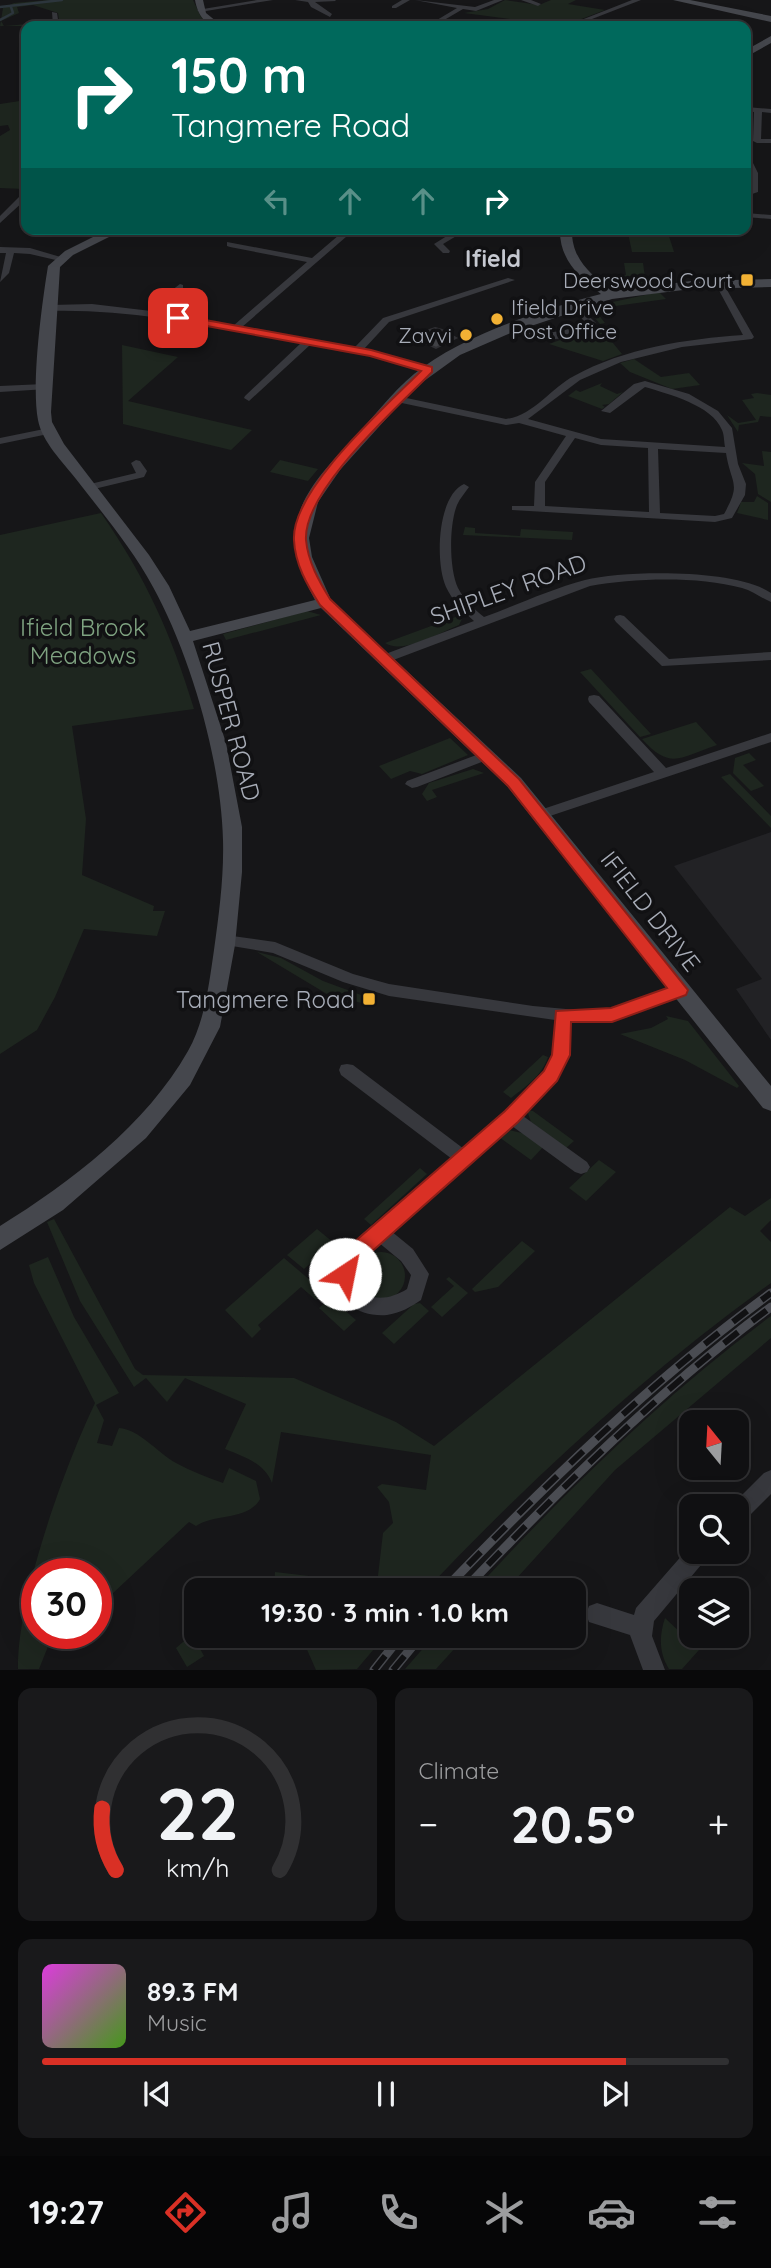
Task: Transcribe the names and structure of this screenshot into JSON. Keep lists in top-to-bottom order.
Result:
{
  "streets": {
    "street": ["SHIPLEY ROAD", "RUSPER ROAD", "IFIELD DRIVE"]
  },
  "crossings": [
    ["SHIPLEY ROAD", "IFIELD DRIVE"]
  ],
  "districts": ["Ifield"],
  "parks": ["Ifield Brook Meadows"],
  "places": {
    "transit": ["Deerswood Court", "Tangmere Road"],
    "other": ["Ifield Drive Post Office", "Zavvi"]
  },
  "north": "top",
  "page": {
    "turn": ["150 m", "Tangmere Road"],
    "limit": "30",
    "trip": "19:30 · 3 min · 1.0 km",
    "tile": "Climate",
    "heat": ["−", "20.5°", "+"],
    "song": ["89.3 FM", "Music"],
    "tabs": "19:27",
    "gauge": ["22", "km/h"]
  }
}
